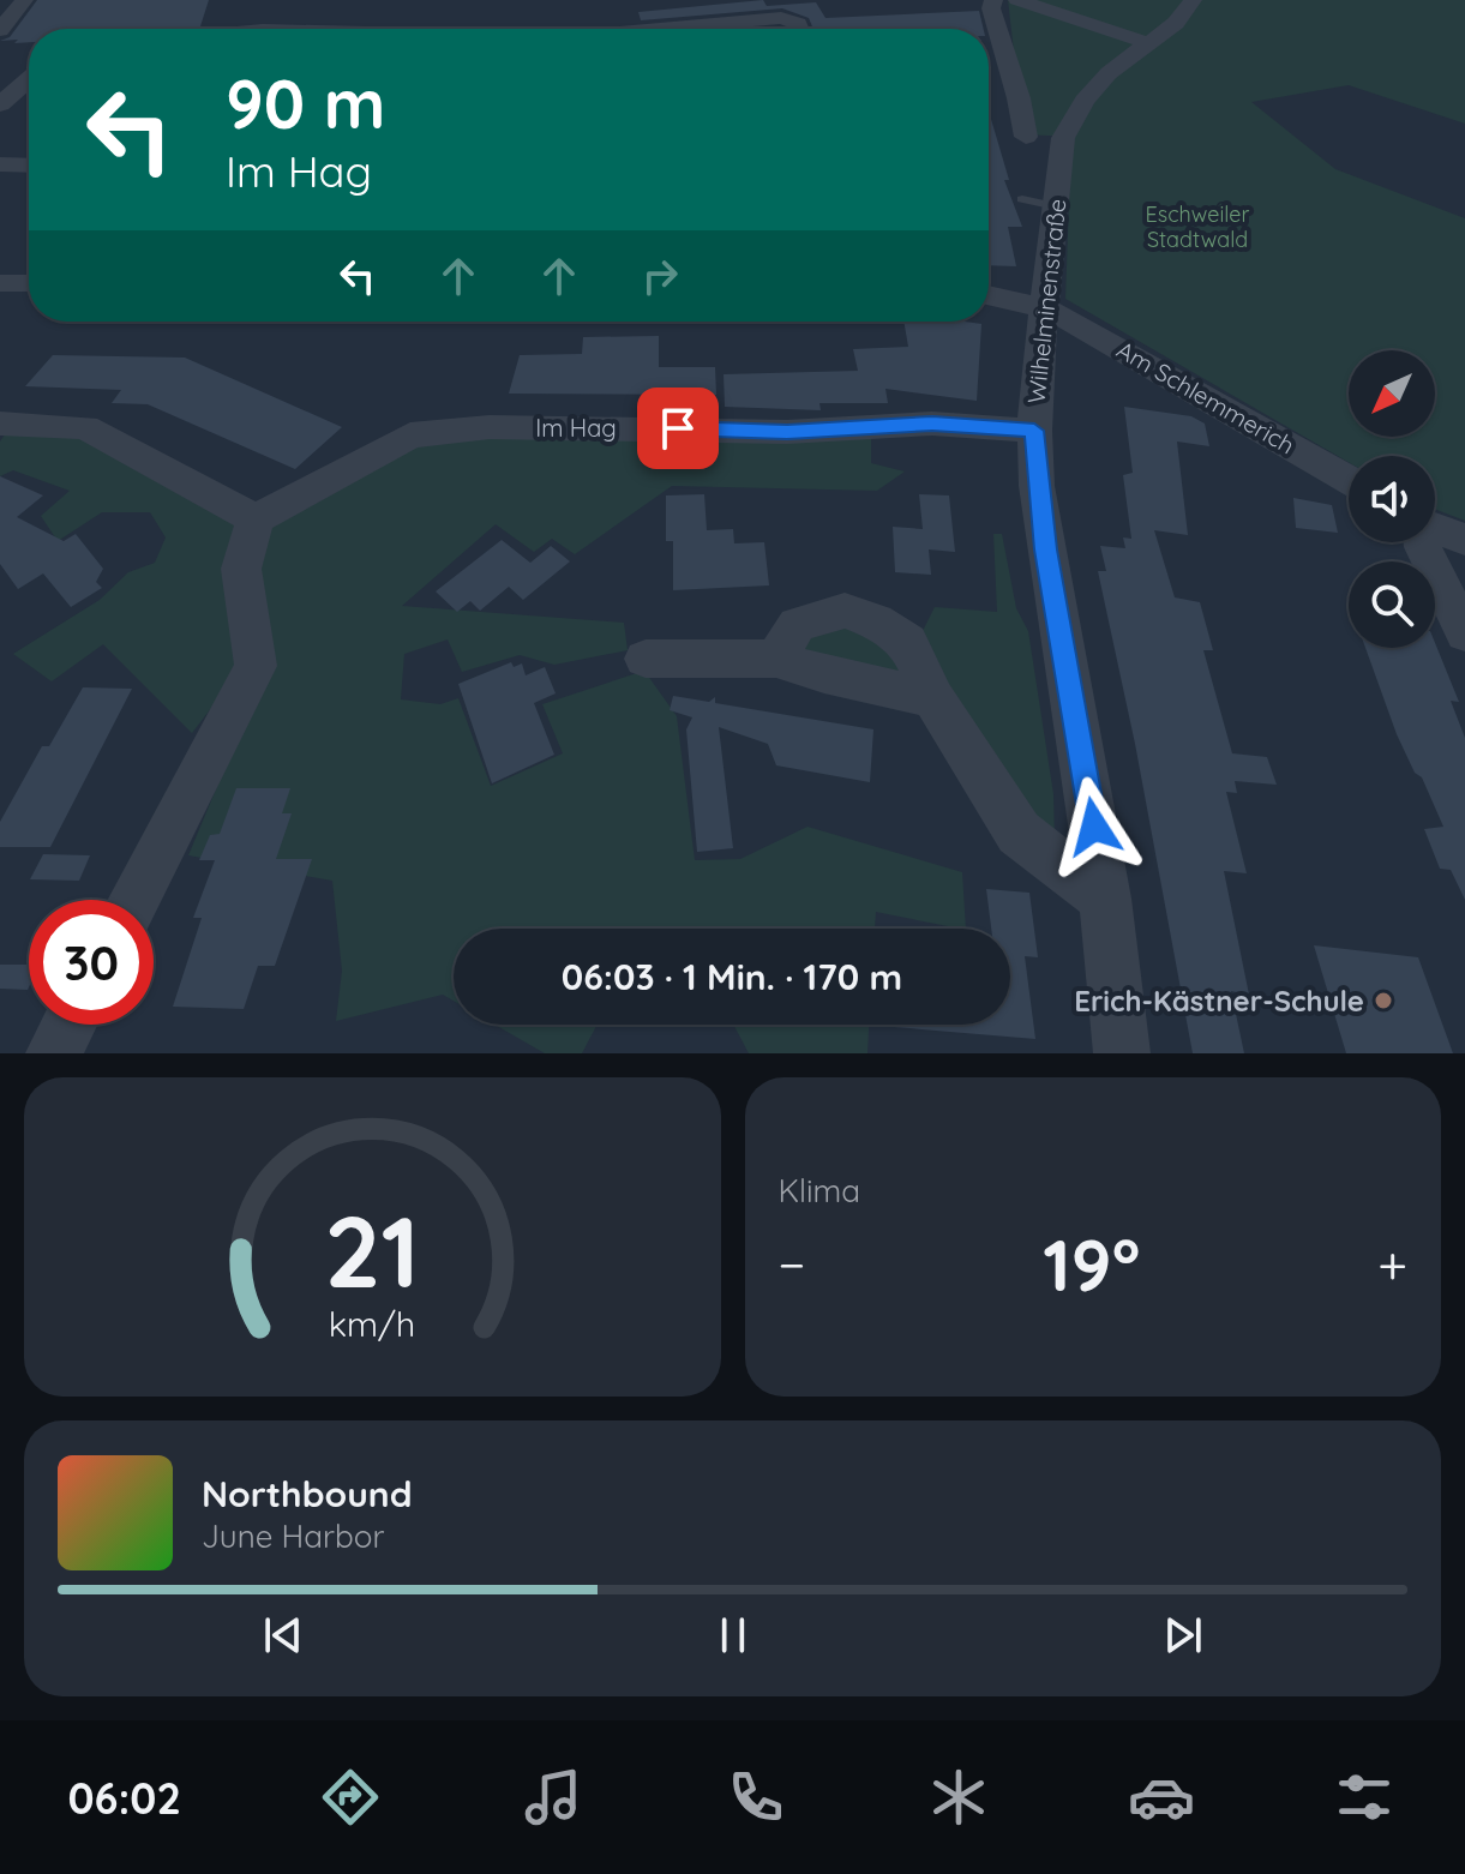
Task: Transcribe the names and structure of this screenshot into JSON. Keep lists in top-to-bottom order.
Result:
{
  "streets": {
    "street": ["Wilhelminenstraße", "Am Schlemmerich", "Im Hag"]
  },
  "crossings": [
    ["Wilhelminenstraße", "Am Schlemmerich"],
    ["Wilhelminenstraße", "Im Hag"]
  ],
  "parks": ["Eschweiler Stadtwald"],
  "places": ["Erich-Kästner-Schule"],
  "north": "bottom left",
  "page": {
    "turn": ["90 m", "Im Hag"],
    "limit": "30",
    "trip": "06:03 · 1 Min. · 170 m",
    "tile": "Klima",
    "heat": ["−", "19°", "+"],
    "song": ["Northbound", "June Harbor"],
    "tabs": "06:02",
    "gauge": ["21", "km/h"]
  }
}
